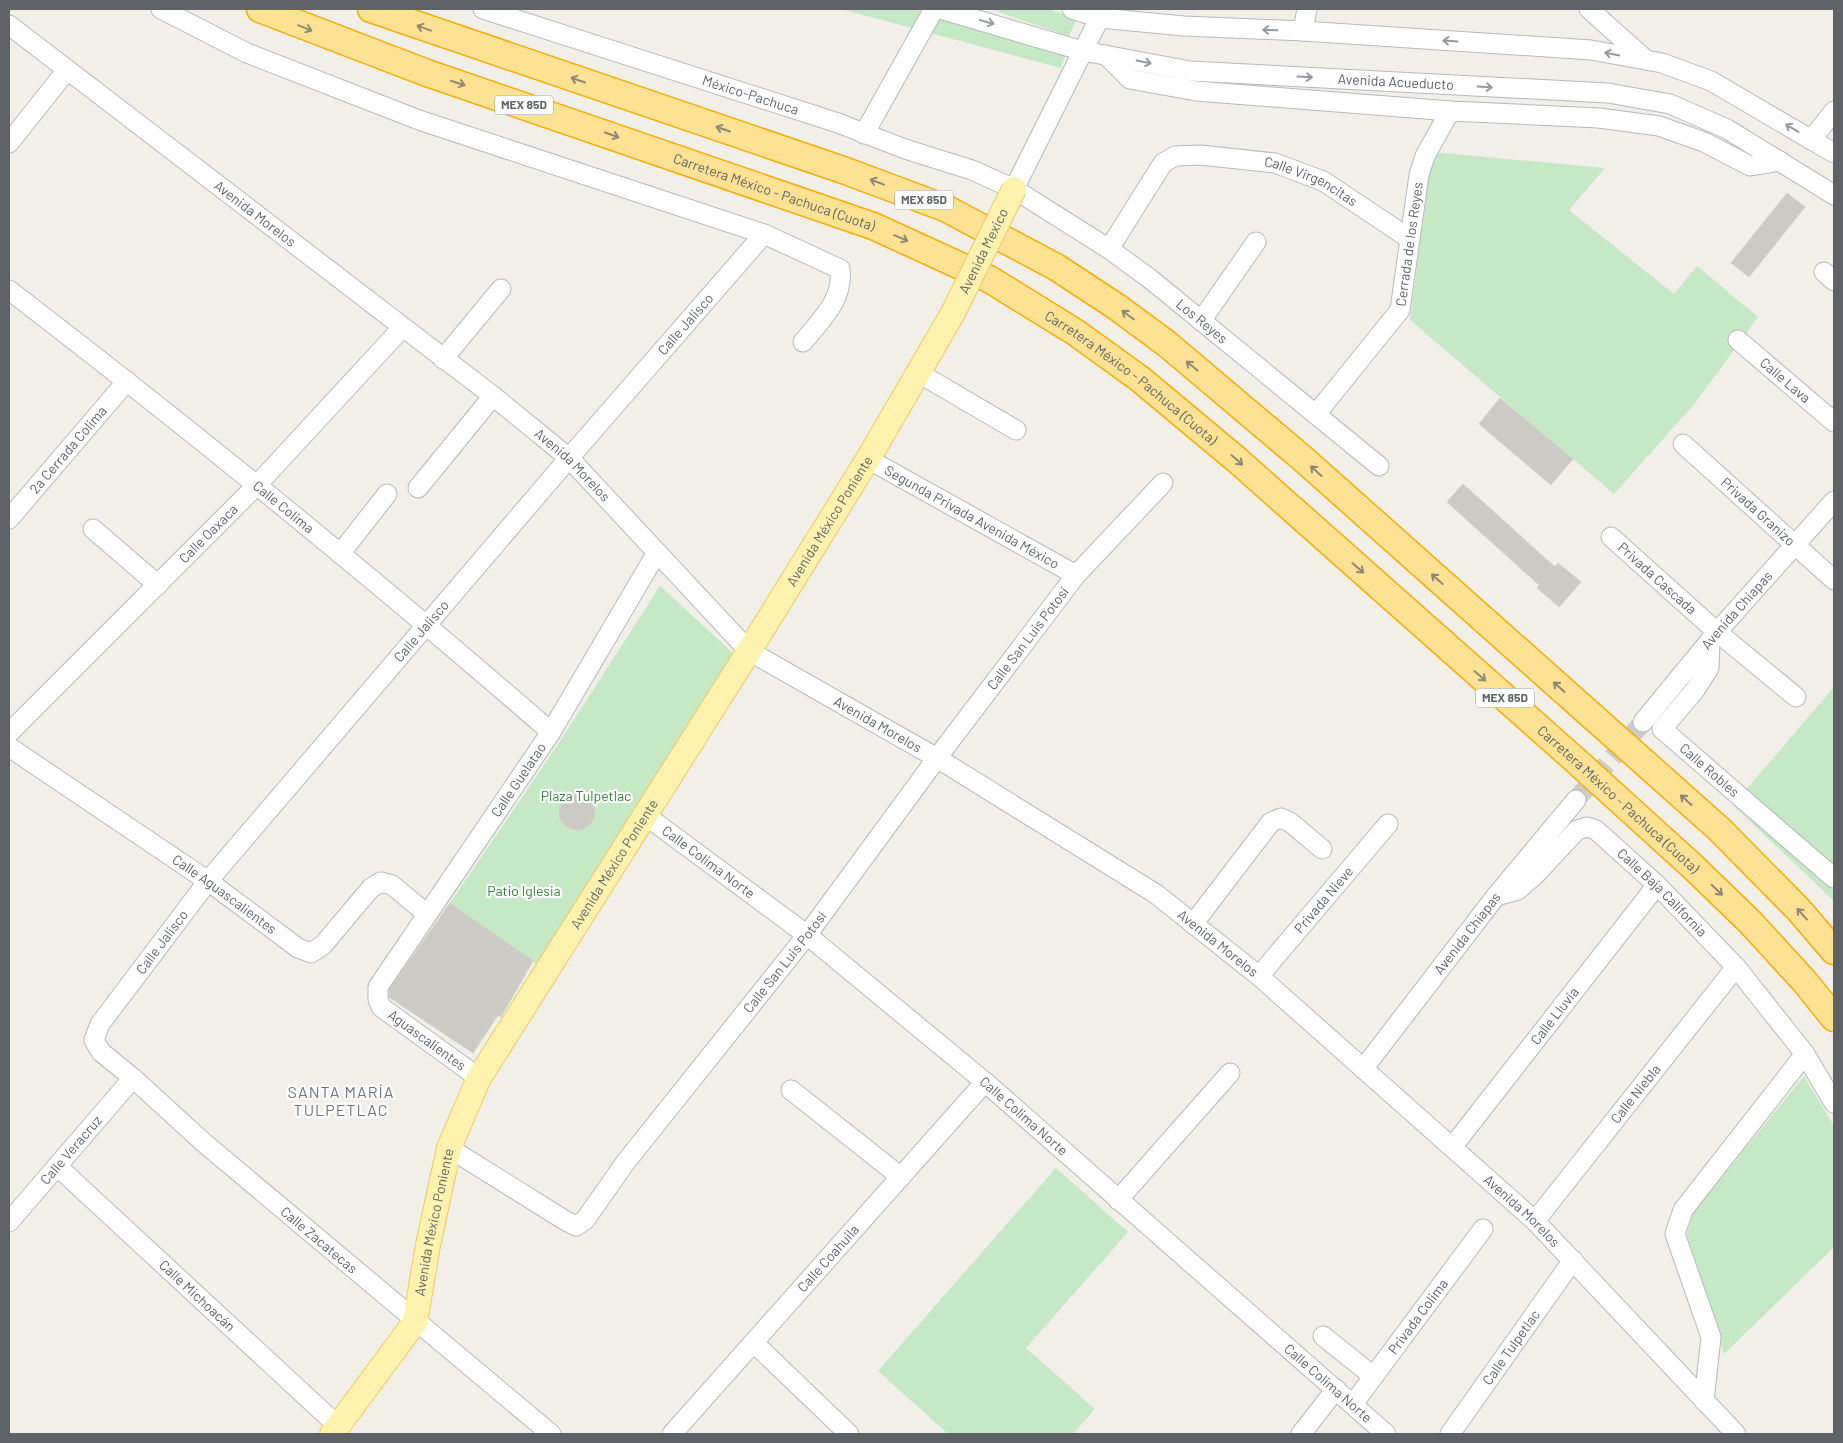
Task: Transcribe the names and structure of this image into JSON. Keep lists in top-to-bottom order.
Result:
{
  "streets": {
    "highway": ["MEX 85D", "Carretera México - Pachuca (Cuota)"],
    "main road": ["Avenida Mexico", "Avenida México Poniente"],
    "street": [
      "Avenida Acueducto",
      "México-Pachuca",
      "Calle Virgencitas",
      "Avenida Morelos",
      "Cerrada de los Reyes",
      "Los Reyes",
      "Calle Jalisco",
      "Calle Lava",
      "2a Cerrada Colima",
      "Calle Colima",
      "Privada Granizo",
      "Segunda Privada Avenida México",
      "Calle Oaxaca",
      "Privada Cascada",
      "Avenida Chiapas",
      "Calle San Luis Potosí",
      "Calle Robles",
      "Calle Guelatao",
      "Calle Colima Norte",
      "Calle Baja California",
      "Calle Aguascalientes",
      "Privada Nieve",
      "Calle Lluvia",
      "Aguascalientes",
      "Calle Niebla",
      "Calle Veracruz",
      "Calle Zacatecas",
      "Calle Coahuila",
      "Calle Michoacán",
      "Privada Colima",
      "Calle Tulpetlac"
    ]
  },
  "crossings": [
    ["México-Pachuca", "Avenida Mexico"],
    ["México-Pachuca", "Los Reyes"],
    ["Calle Virgencitas", "Cerrada de los Reyes"],
    ["Calle Virgencitas", "Los Reyes"],
    ["Avenida Morelos", "Calle Jalisco"],
    ["Avenida Morelos", "Avenida México Poniente"],
    ["Avenida Morelos", "Calle Oaxaca"],
    ["Avenida Morelos", "Avenida Chiapas"],
    ["Avenida Morelos", "Calle San Luis Potosí"],
    ["Avenida Morelos", "Calle Guelatao"],
    ["Avenida Morelos", "Privada Nieve"],
    ["Avenida Morelos", "Calle Lluvia"],
    ["Avenida Morelos", "Calle Niebla"],
    ["Avenida Morelos", "Calle Tulpetlac"],
    ["Cerrada de los Reyes", "Los Reyes"],
    ["Avenida Mexico", "Los Reyes"],
    ["Avenida Mexico", "Avenida México Poniente"],
    ["Calle Jalisco", "Calle Colima"],
    ["Calle Jalisco", "Calle Aguascalientes"],
    ["Calle Jalisco", "Calle Zacatecas"],
    ["2a Cerrada Colima", "Calle Colima"],
    ["Calle Colima", "Calle Oaxaca"],
    ["Calle Colima", "Calle Guelatao"],
    ["Privada Granizo", "Avenida Chiapas"],
    ["Segunda Privada Avenida México", "Avenida México Poniente"],
    ["Segunda Privada Avenida México", "Calle San Luis Potosí"],
    ["Avenida México Poniente", "Calle San Luis Potosí"],
    ["Avenida México Poniente", "Calle Colima Norte"],
    ["Avenida México Poniente", "Aguascalientes"],
    ["Avenida México Poniente", "Calle Zacatecas"],
    ["Avenida México Poniente", "Calle Michoacán"],
    ["Privada Cascada", "Avenida Chiapas"],
    ["Privada Cascada", "Calle Robles"],
    ["Avenida Chiapas", "Calle Robles"],
    ["Avenida Chiapas", "Calle Baja California"],
    ["Calle San Luis Potosí", "Calle Colima Norte"],
    ["Calle Guelatao", "Calle Aguascalientes"],
    ["Calle Guelatao", "Aguascalientes"],
    ["Calle Colima Norte", "Calle Coahuila"],
    ["Calle Colima Norte", "Privada Colima"],
    ["Calle Baja California", "Calle Lluvia"],
    ["Calle Baja California", "Calle Niebla"],
    ["Calle Veracruz", "Calle Zacatecas"],
    ["Calle Veracruz", "Calle Michoacán"]
  ],
  "districts": ["SANTA MARÍA TULPETLAC"],
  "parks": ["Plaza Tulpetlac", "Patio Iglesia"]
}
